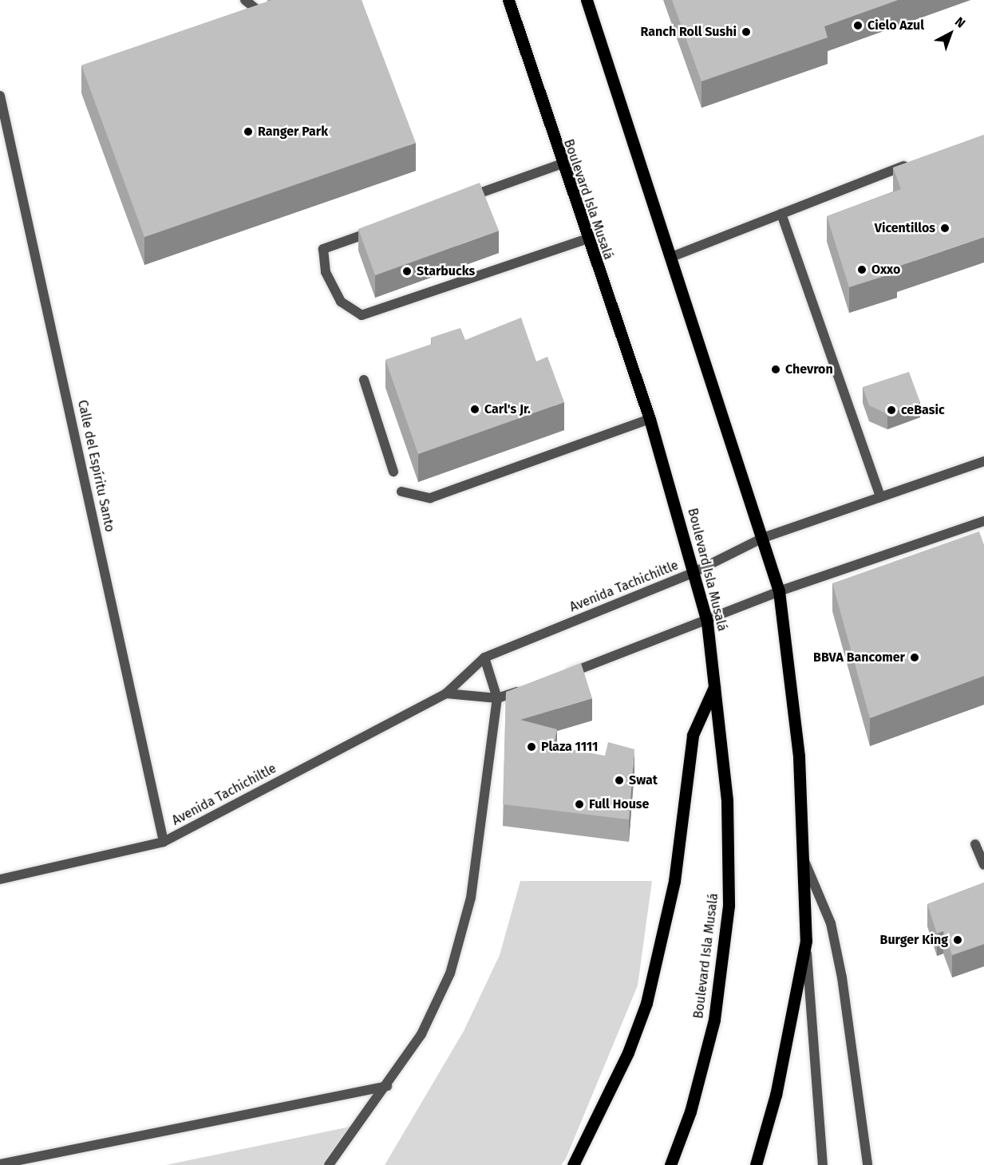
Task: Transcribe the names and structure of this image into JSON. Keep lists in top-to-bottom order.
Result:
{
  "streets": {
    "main road": ["Boulevard Isla Musalá"],
    "street": ["Calle del Espíritu Santo", "Avenida Tachichiltle"]
  },
  "crossings": [
    ["Boulevard Isla Musalá", "Avenida Tachichiltle"],
    ["Calle del Espíritu Santo", "Avenida Tachichiltle"]
  ],
  "places": [
    "Cielo Azul",
    "Ranch Roll Sushi",
    "Ranger Park",
    "Vicentillos",
    "Oxxo",
    "Starbucks",
    "Chevron",
    "Carl's Jr.",
    "ceBasic",
    "BBVA Bancomer",
    "Plaza 1111",
    "Swat",
    "Full House",
    "Burger King"
  ],
  "north": "top right"
}
